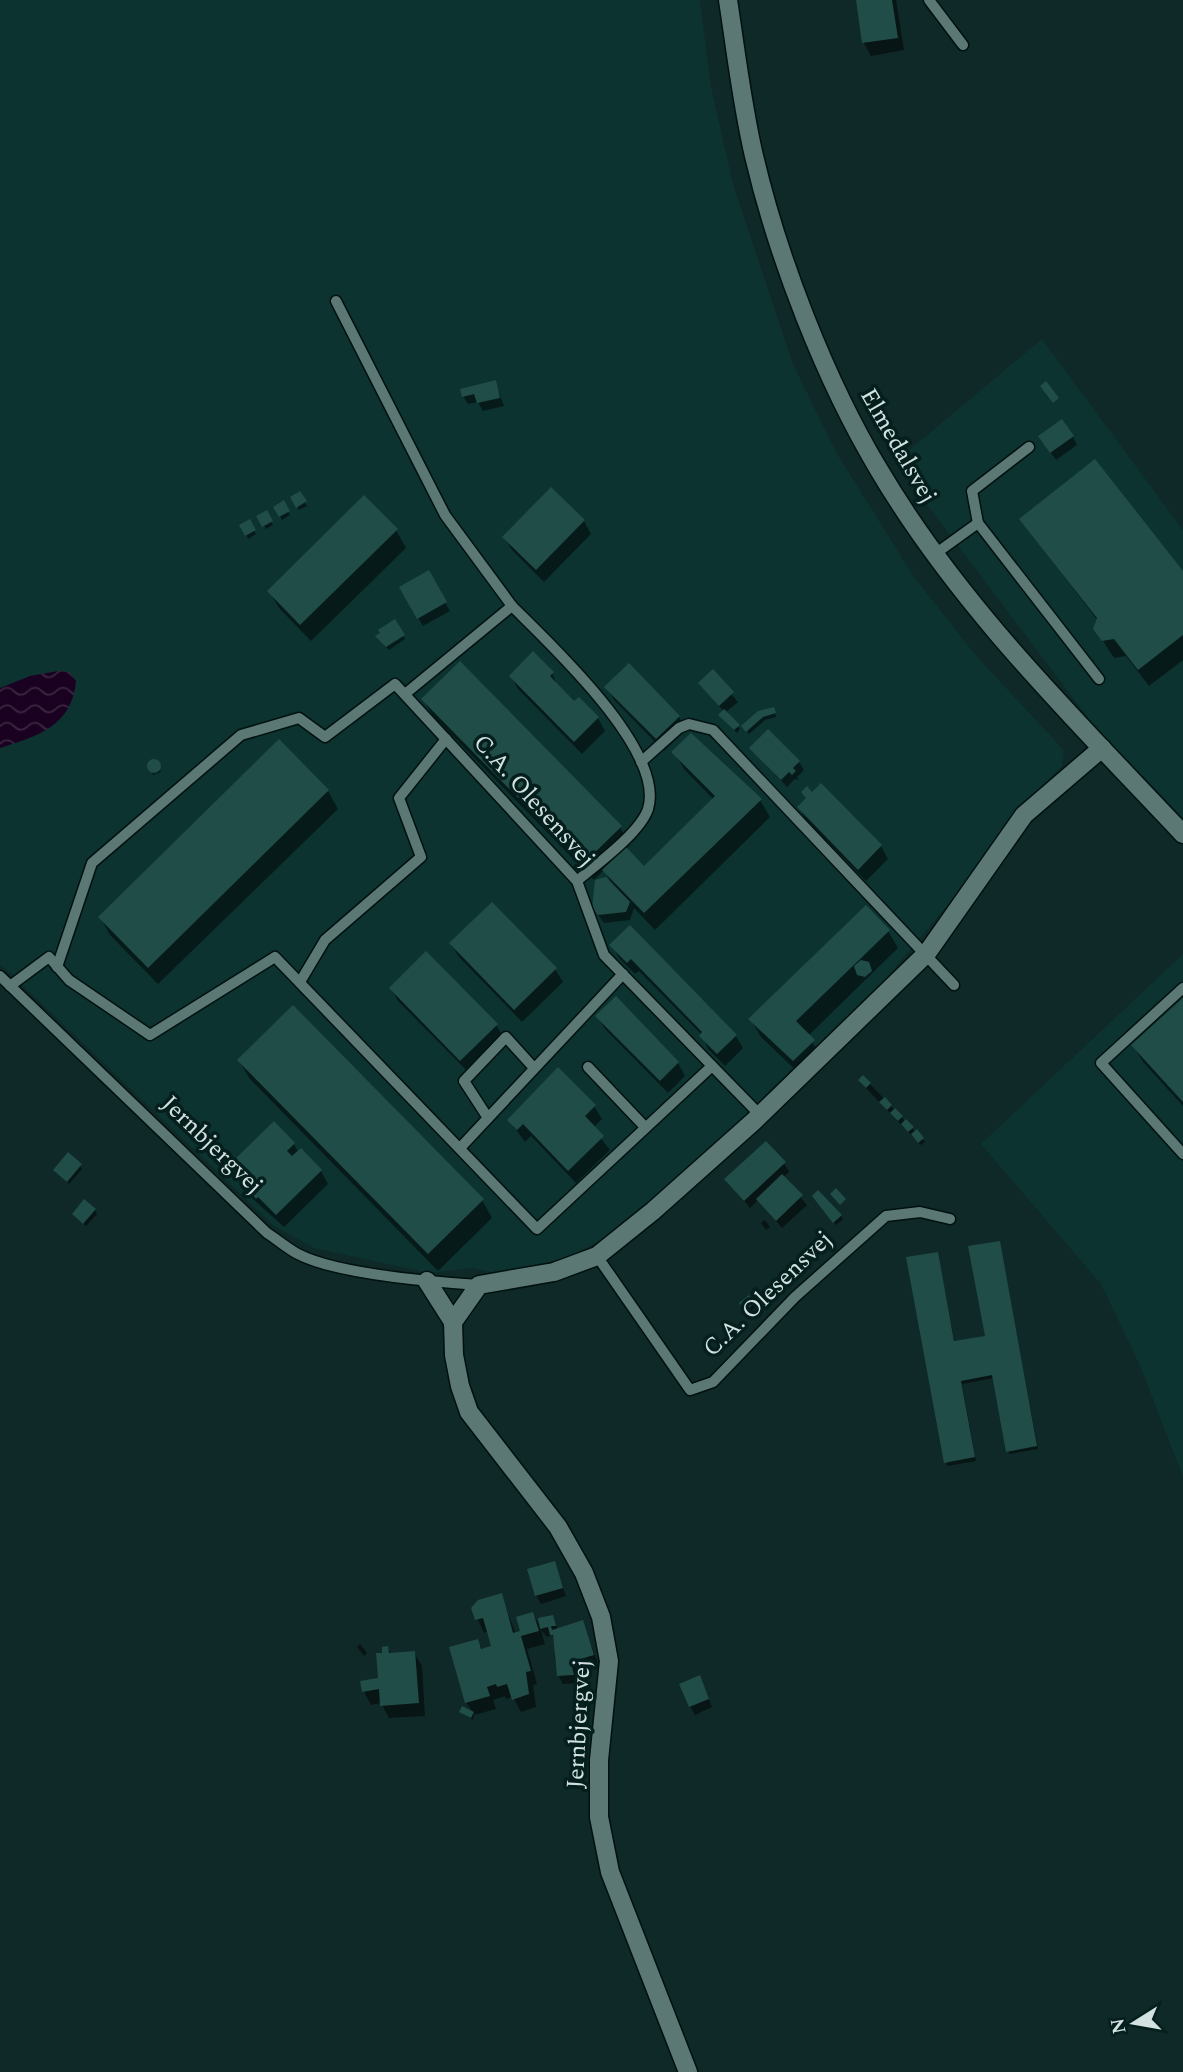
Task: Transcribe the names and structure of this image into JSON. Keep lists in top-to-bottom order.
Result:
{
  "streets": {
    "street": ["Elmedalsvej", "Jernbjergvej"],
    "lane": ["C.A. Olesensvej"]
  },
  "north": "left"
}
